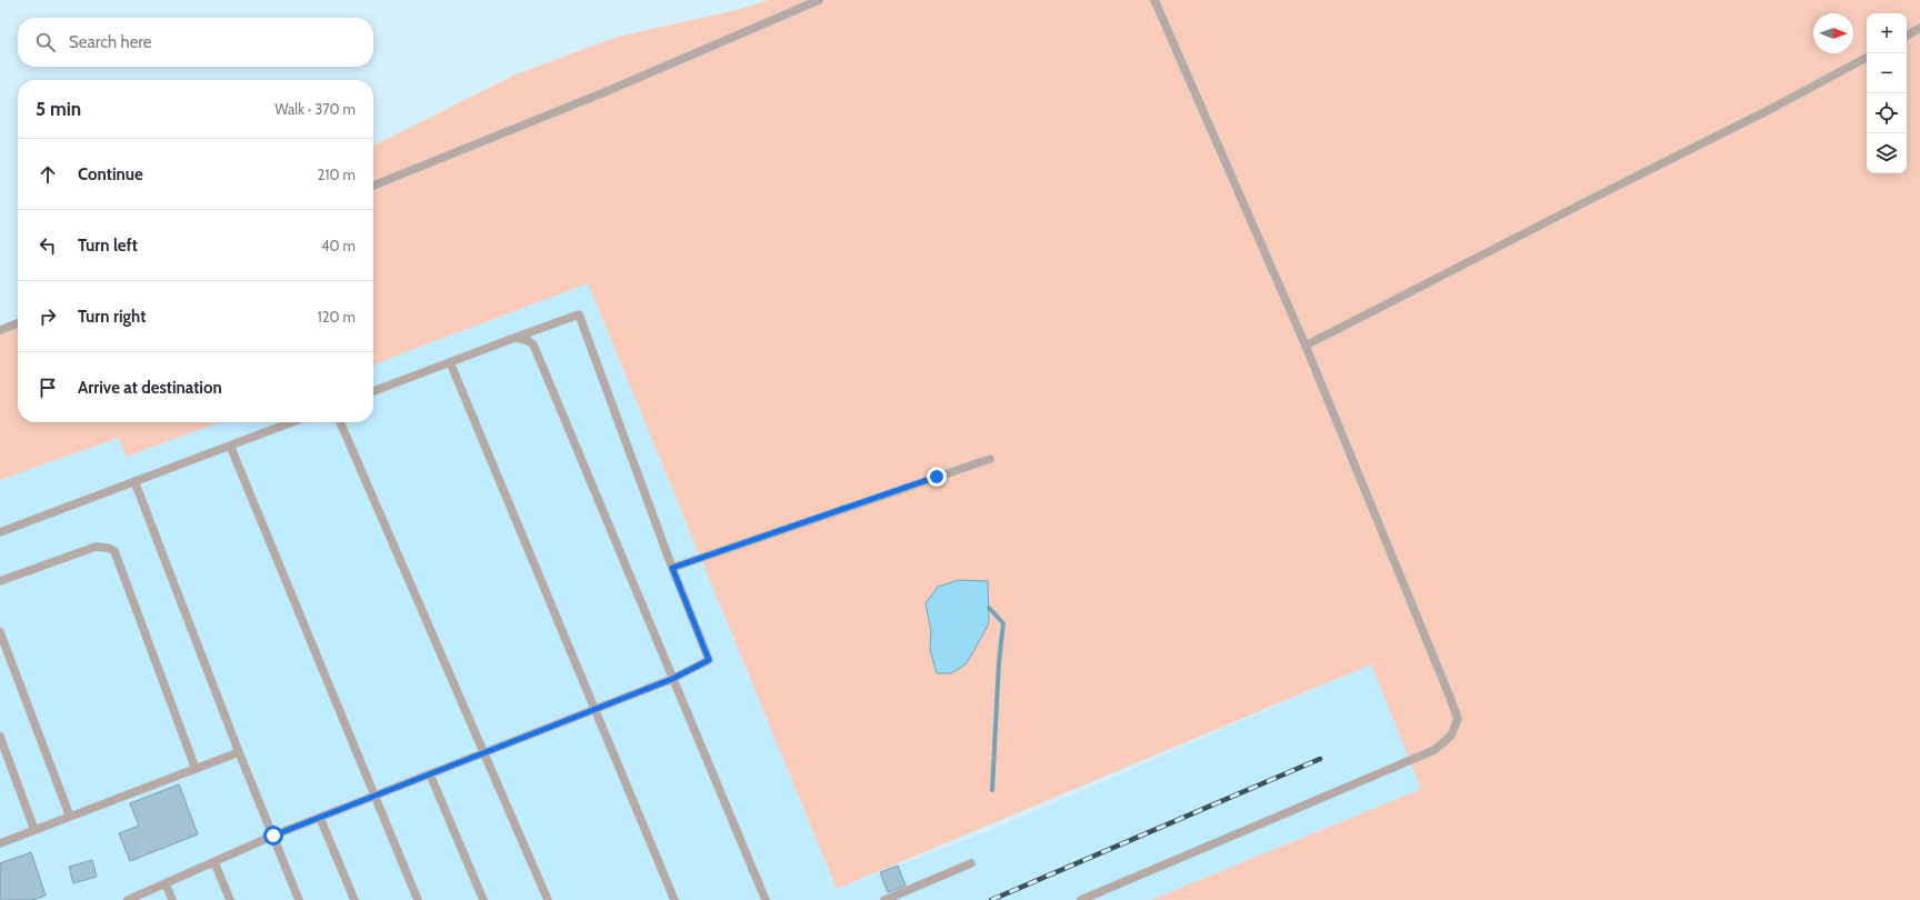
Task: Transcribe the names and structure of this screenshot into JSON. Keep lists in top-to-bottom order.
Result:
{
  "north": "right",
  "page": {
    "map_buttons": ["+", "−"],
    "search": "Search here",
    "heading": ["5 min", "Walk · 370 m"],
    "list": [
      ["Continue", "210 m"],
      ["Turn left", "40 m"],
      ["Turn right", "120 m"],
      "Arrive at destination"
    ]
  }
}
